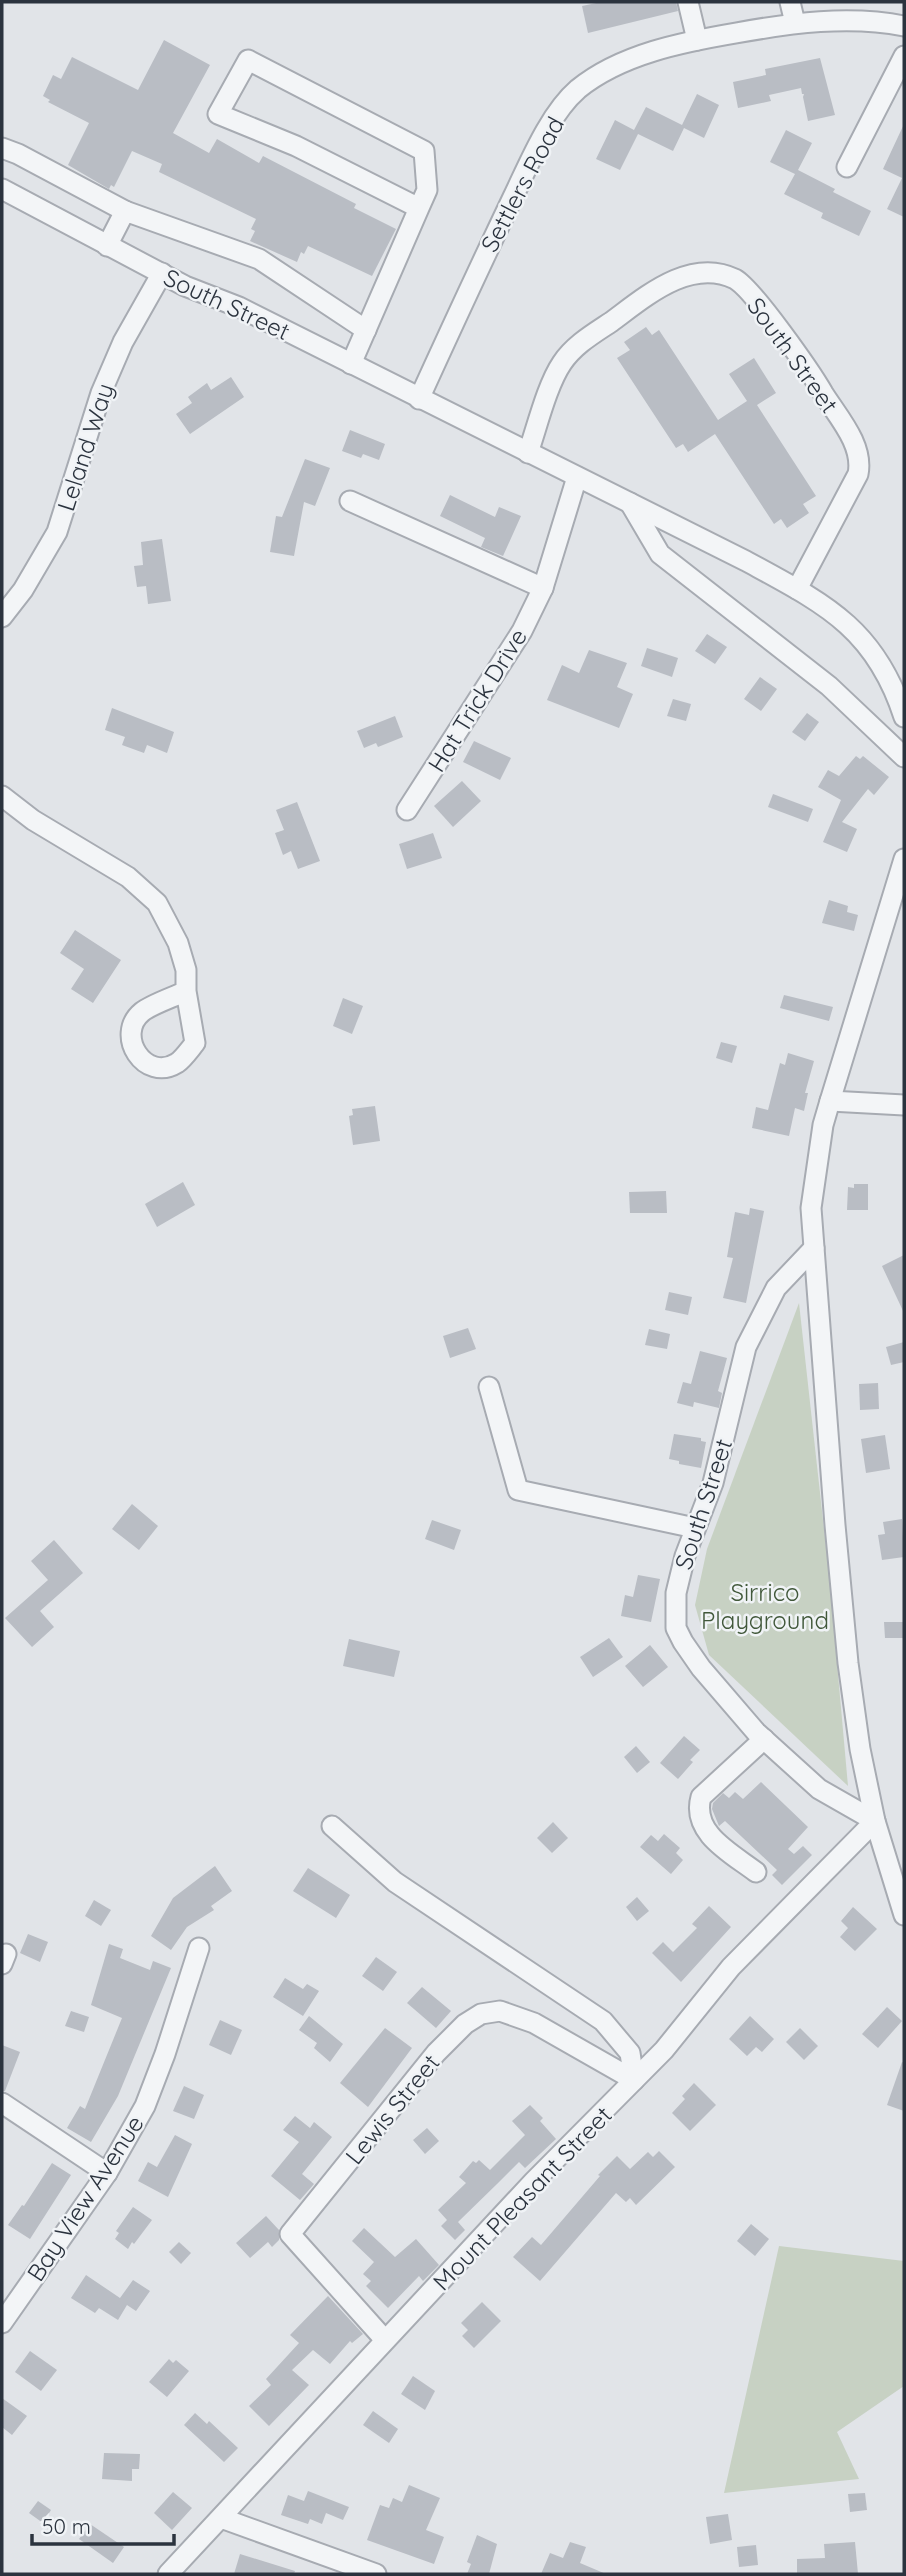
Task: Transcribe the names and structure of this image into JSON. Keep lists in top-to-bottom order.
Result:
{
  "streets": {
    "street": [
      "Settlers Road",
      "South Street",
      "Leland Way",
      "Hat Trick Drive",
      "Lewis Street",
      "Bay View Avenue",
      "Mount Pleasant Street"
    ]
  },
  "crossings": [
    ["Settlers Road", "South Street"],
    ["South Street", "Leland Way"],
    ["South Street", "Hat Trick Drive"],
    ["South Street", "Mount Pleasant Street"],
    ["Lewis Street", "Mount Pleasant Street"]
  ],
  "parks": ["Sirrico Playground"],
  "scale_bar": "50 m"
}
